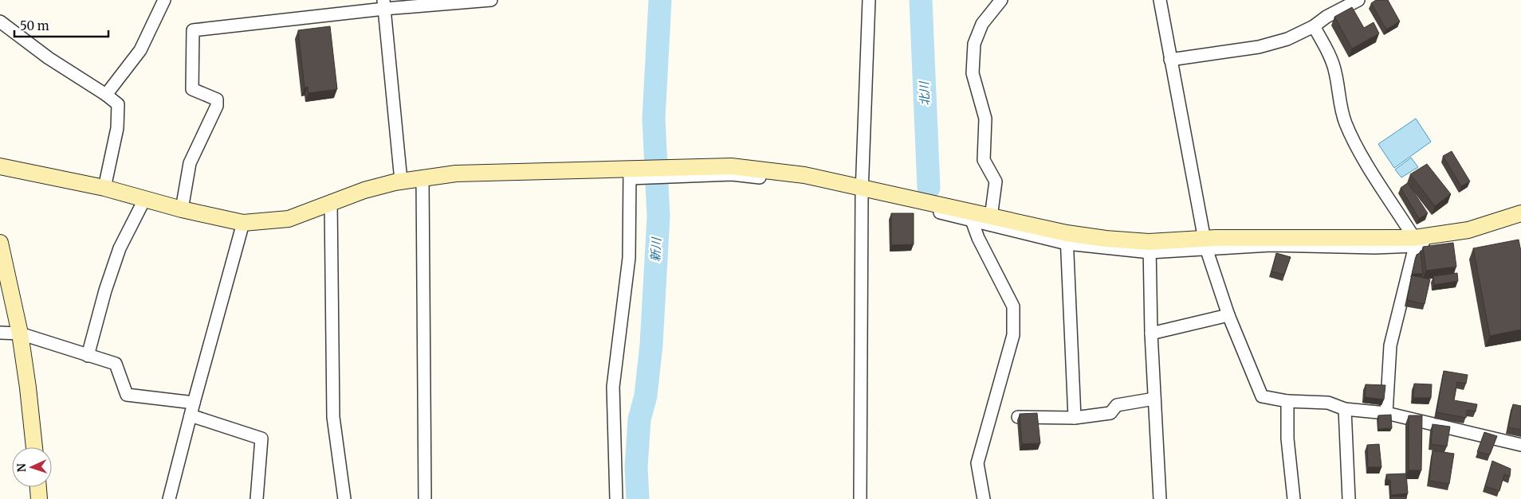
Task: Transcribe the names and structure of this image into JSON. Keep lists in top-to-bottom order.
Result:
{
  "water": ["北川", "新川"],
  "scale_bar": "50 m",
  "north": "left"
}
